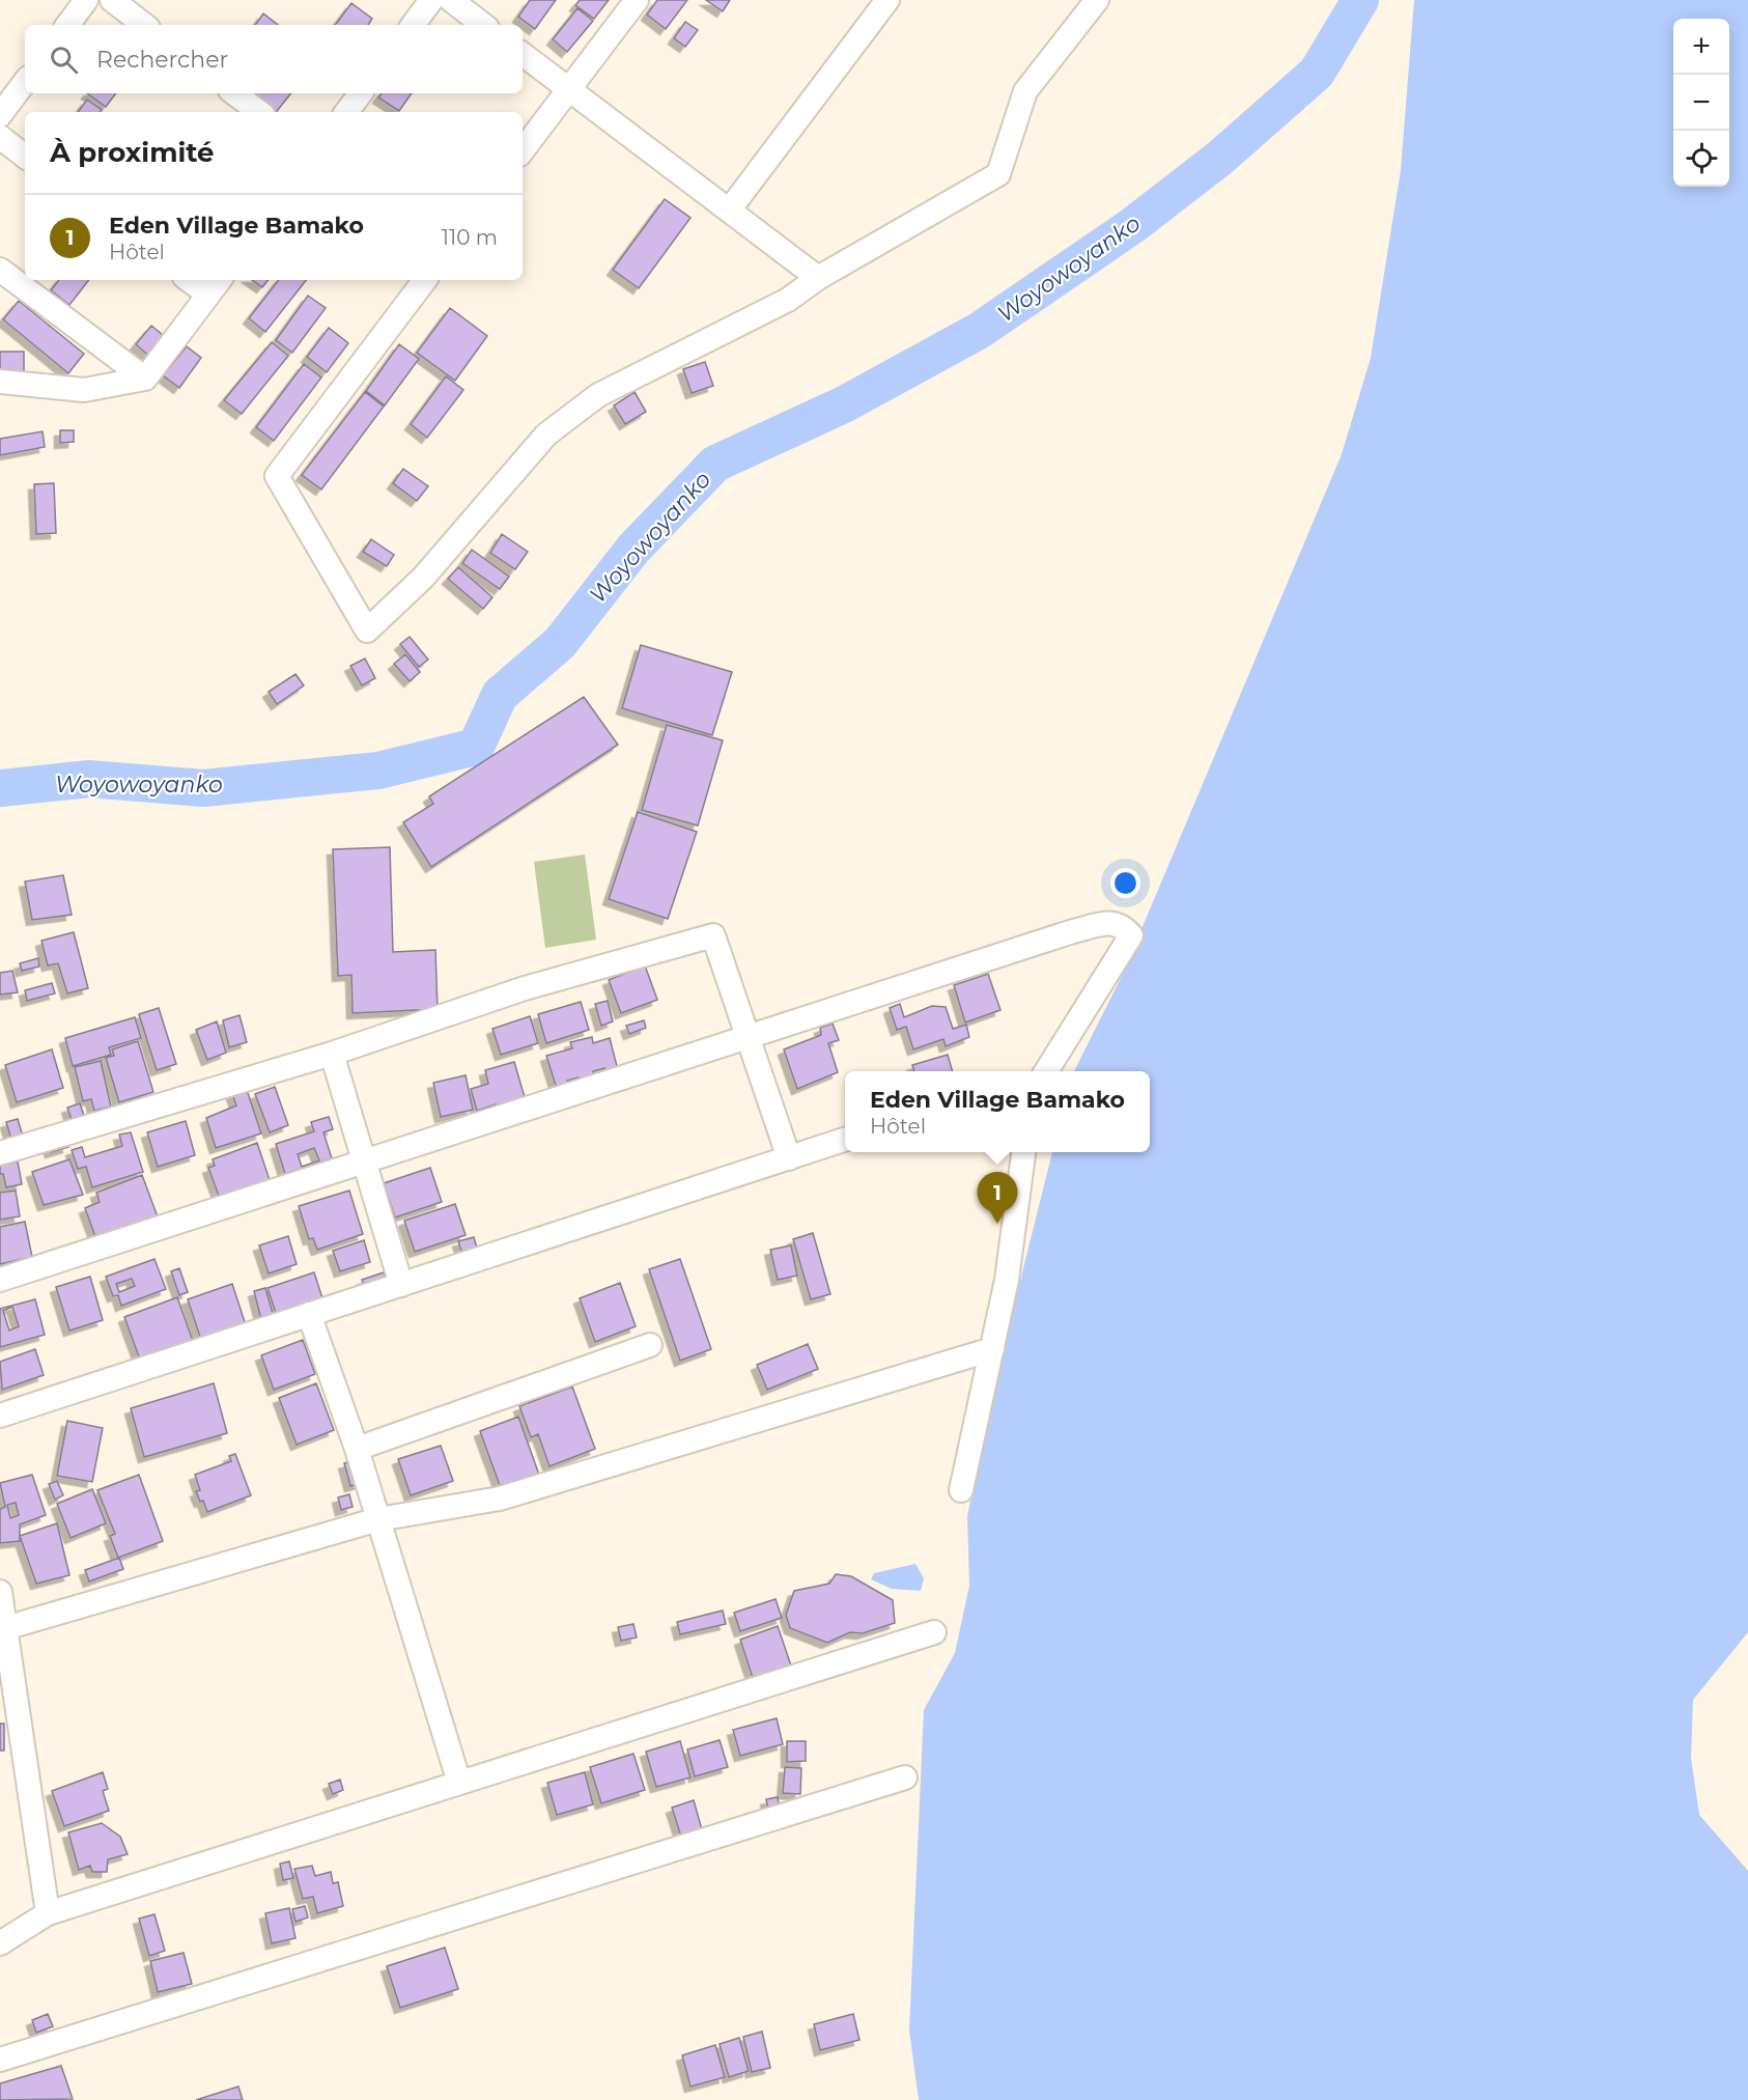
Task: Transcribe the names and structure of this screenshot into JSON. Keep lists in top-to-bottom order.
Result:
{
  "water": ["Woyowoyanko"],
  "page": {
    "map_buttons": ["+", "−"],
    "search": "Rechercher",
    "heading": "À proximité",
    "list": [
      {
        "mark": "1",
        "name": "Eden Village Bamako",
        "note": "Hôtel",
        "value": "110 m"
      }
    ],
    "popup": ["Eden Village Bamako", "Hôtel"],
    "pins": "1"
  }
}
